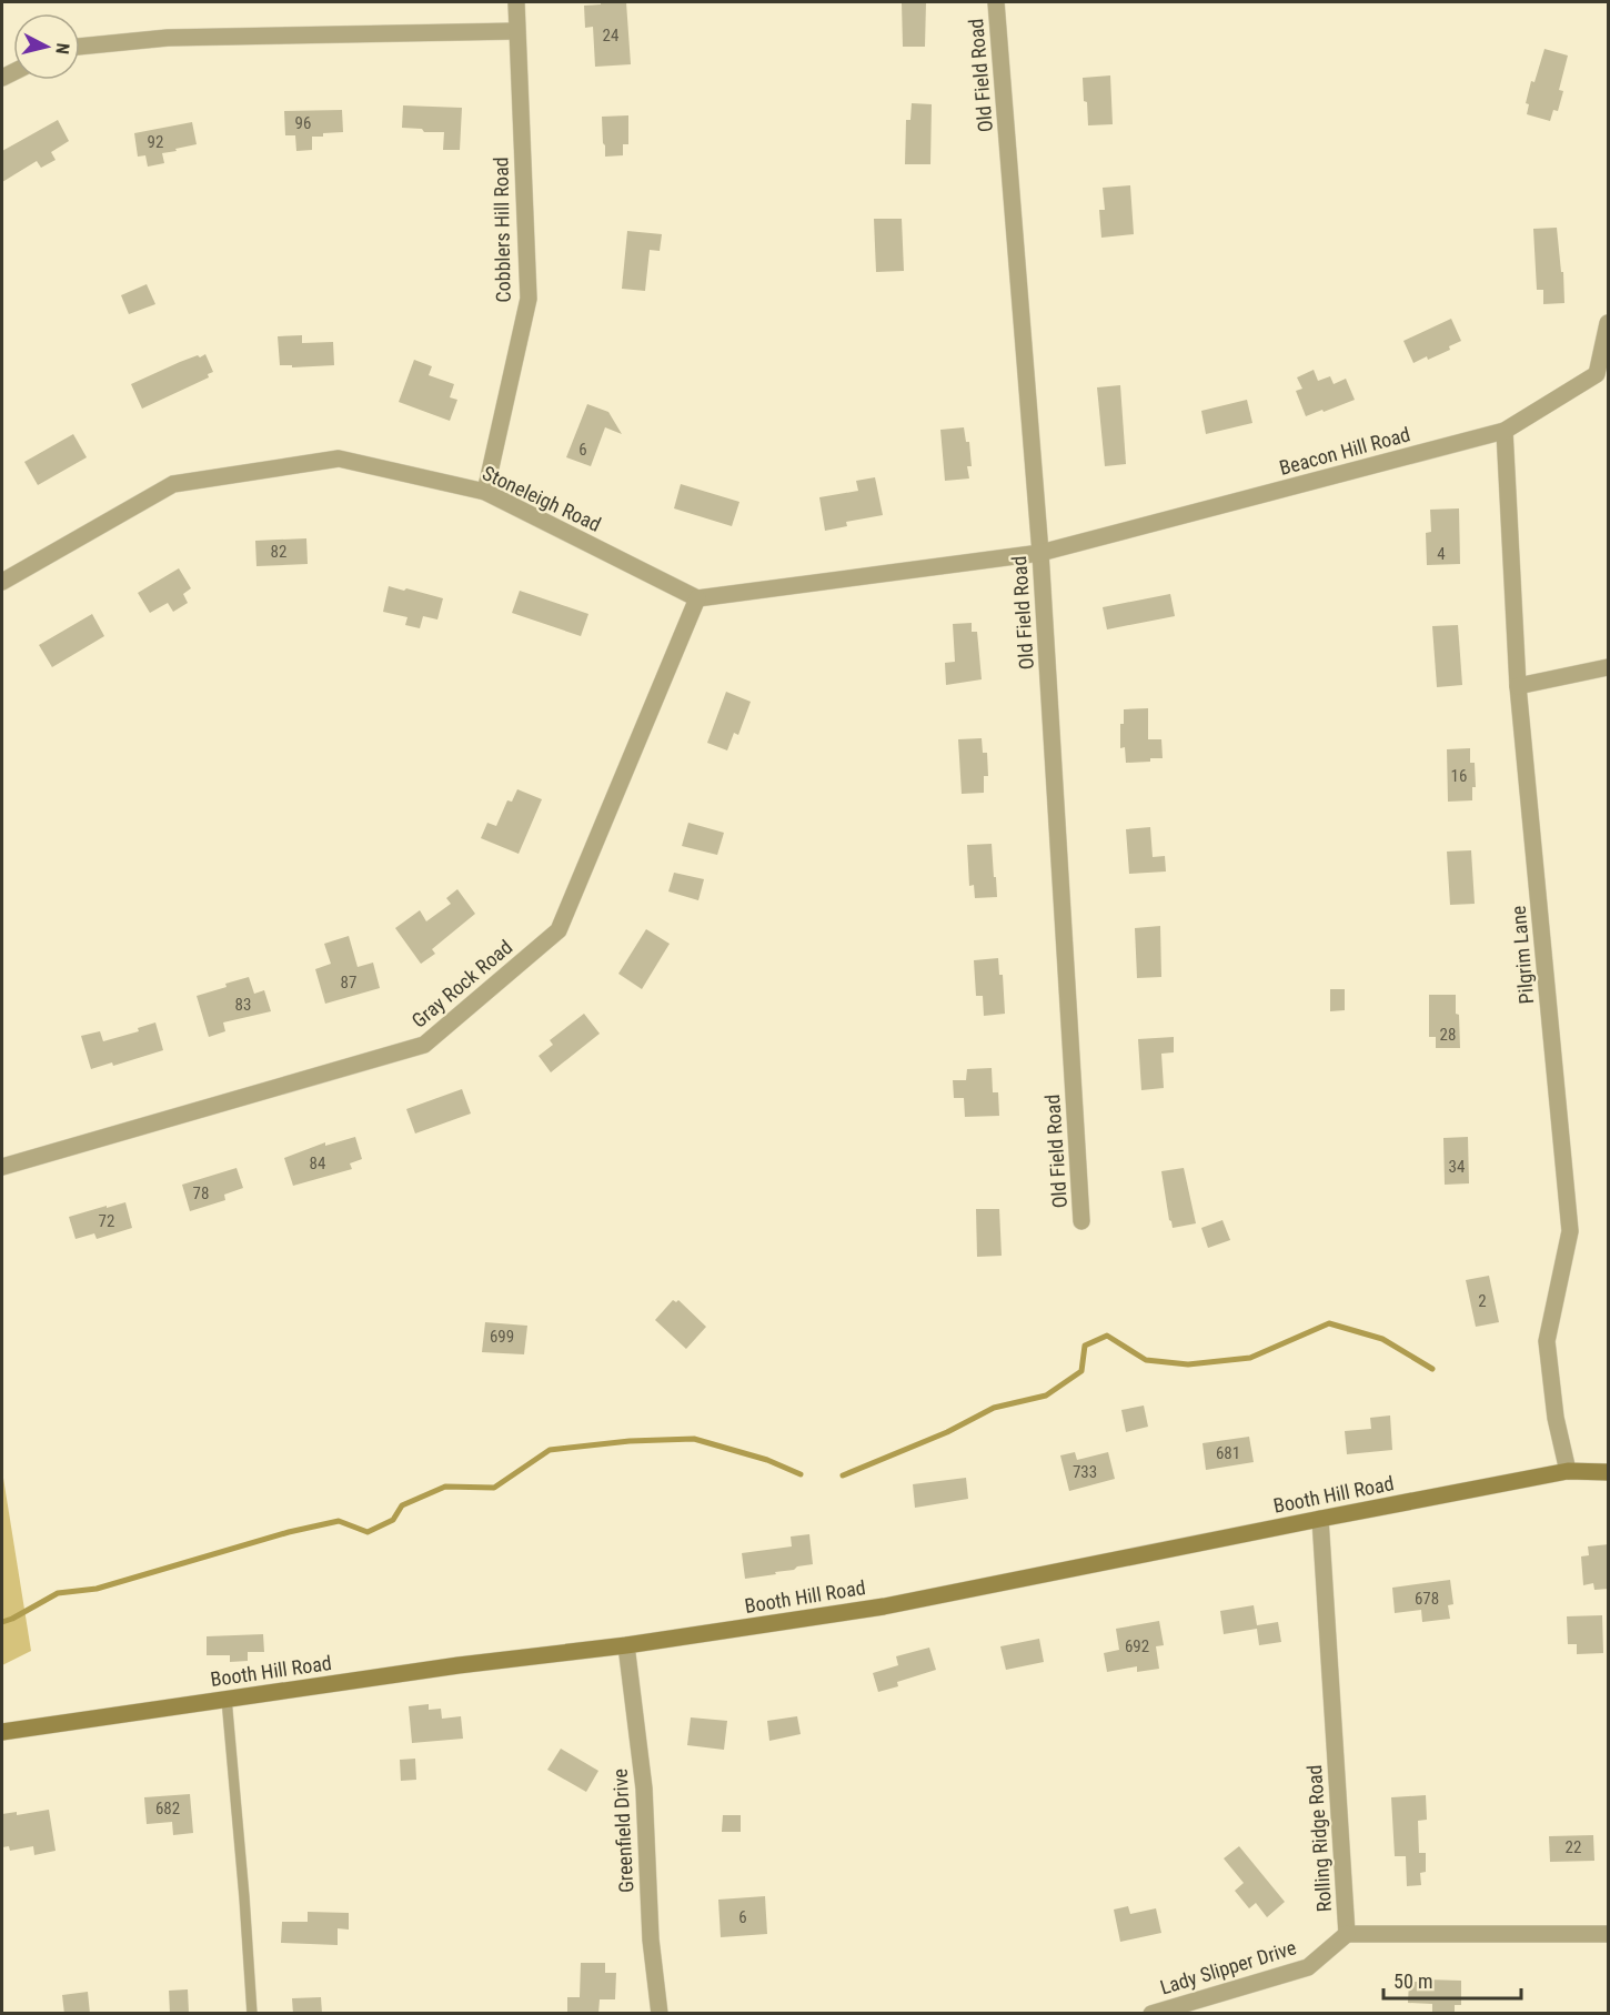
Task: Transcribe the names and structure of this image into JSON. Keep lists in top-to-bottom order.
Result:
{
  "streets": {
    "street": [
      "Old Field Road",
      "Cobblers Hill Road",
      "Beacon Hill Road",
      "Stoneleigh Road",
      "Pilgrim Lane",
      "Gray Rock Road",
      "Booth Hill Road",
      "Greenfield Drive",
      "Rolling Ridge Road",
      "Lady Slipper Drive"
    ]
  },
  "crossings": [
    ["Old Field Road", "Beacon Hill Road"],
    ["Cobblers Hill Road", "Stoneleigh Road"],
    ["Beacon Hill Road", "Pilgrim Lane"],
    ["Stoneleigh Road", "Gray Rock Road"],
    ["Pilgrim Lane", "Booth Hill Road"],
    ["Booth Hill Road", "Greenfield Drive"],
    ["Booth Hill Road", "Rolling Ridge Road"],
    ["Rolling Ridge Road", "Lady Slipper Drive"]
  ],
  "house_numbers": [
    "24",
    "96",
    "92",
    "6",
    "82",
    "4",
    "16",
    "87",
    "83",
    "28",
    "84",
    "34",
    "78",
    "72",
    "2",
    "699",
    "681",
    "733",
    "678",
    "692",
    "682",
    "22",
    "6"
  ],
  "scale_bar": "50 m",
  "north": "right"
}
